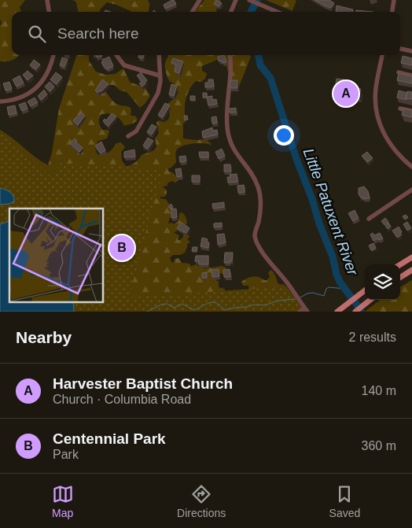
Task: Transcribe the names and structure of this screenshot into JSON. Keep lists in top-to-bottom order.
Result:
{
  "water": ["Little Patuxent River"],
  "page": {
    "search": "Search here",
    "pins": ["A", "B"],
    "heading": ["Nearby", "2 results"],
    "list": [
      {
        "mark": "A",
        "name": "Harvester Baptist Church",
        "note": "Church · Columbia Road",
        "value": "140 m"
      },
      {
        "mark": "B",
        "name": "Centennial Park",
        "note": "Park",
        "value": "360 m"
      }
    ],
    "nav": ["Map", "Directions", "Saved"]
  }
}
